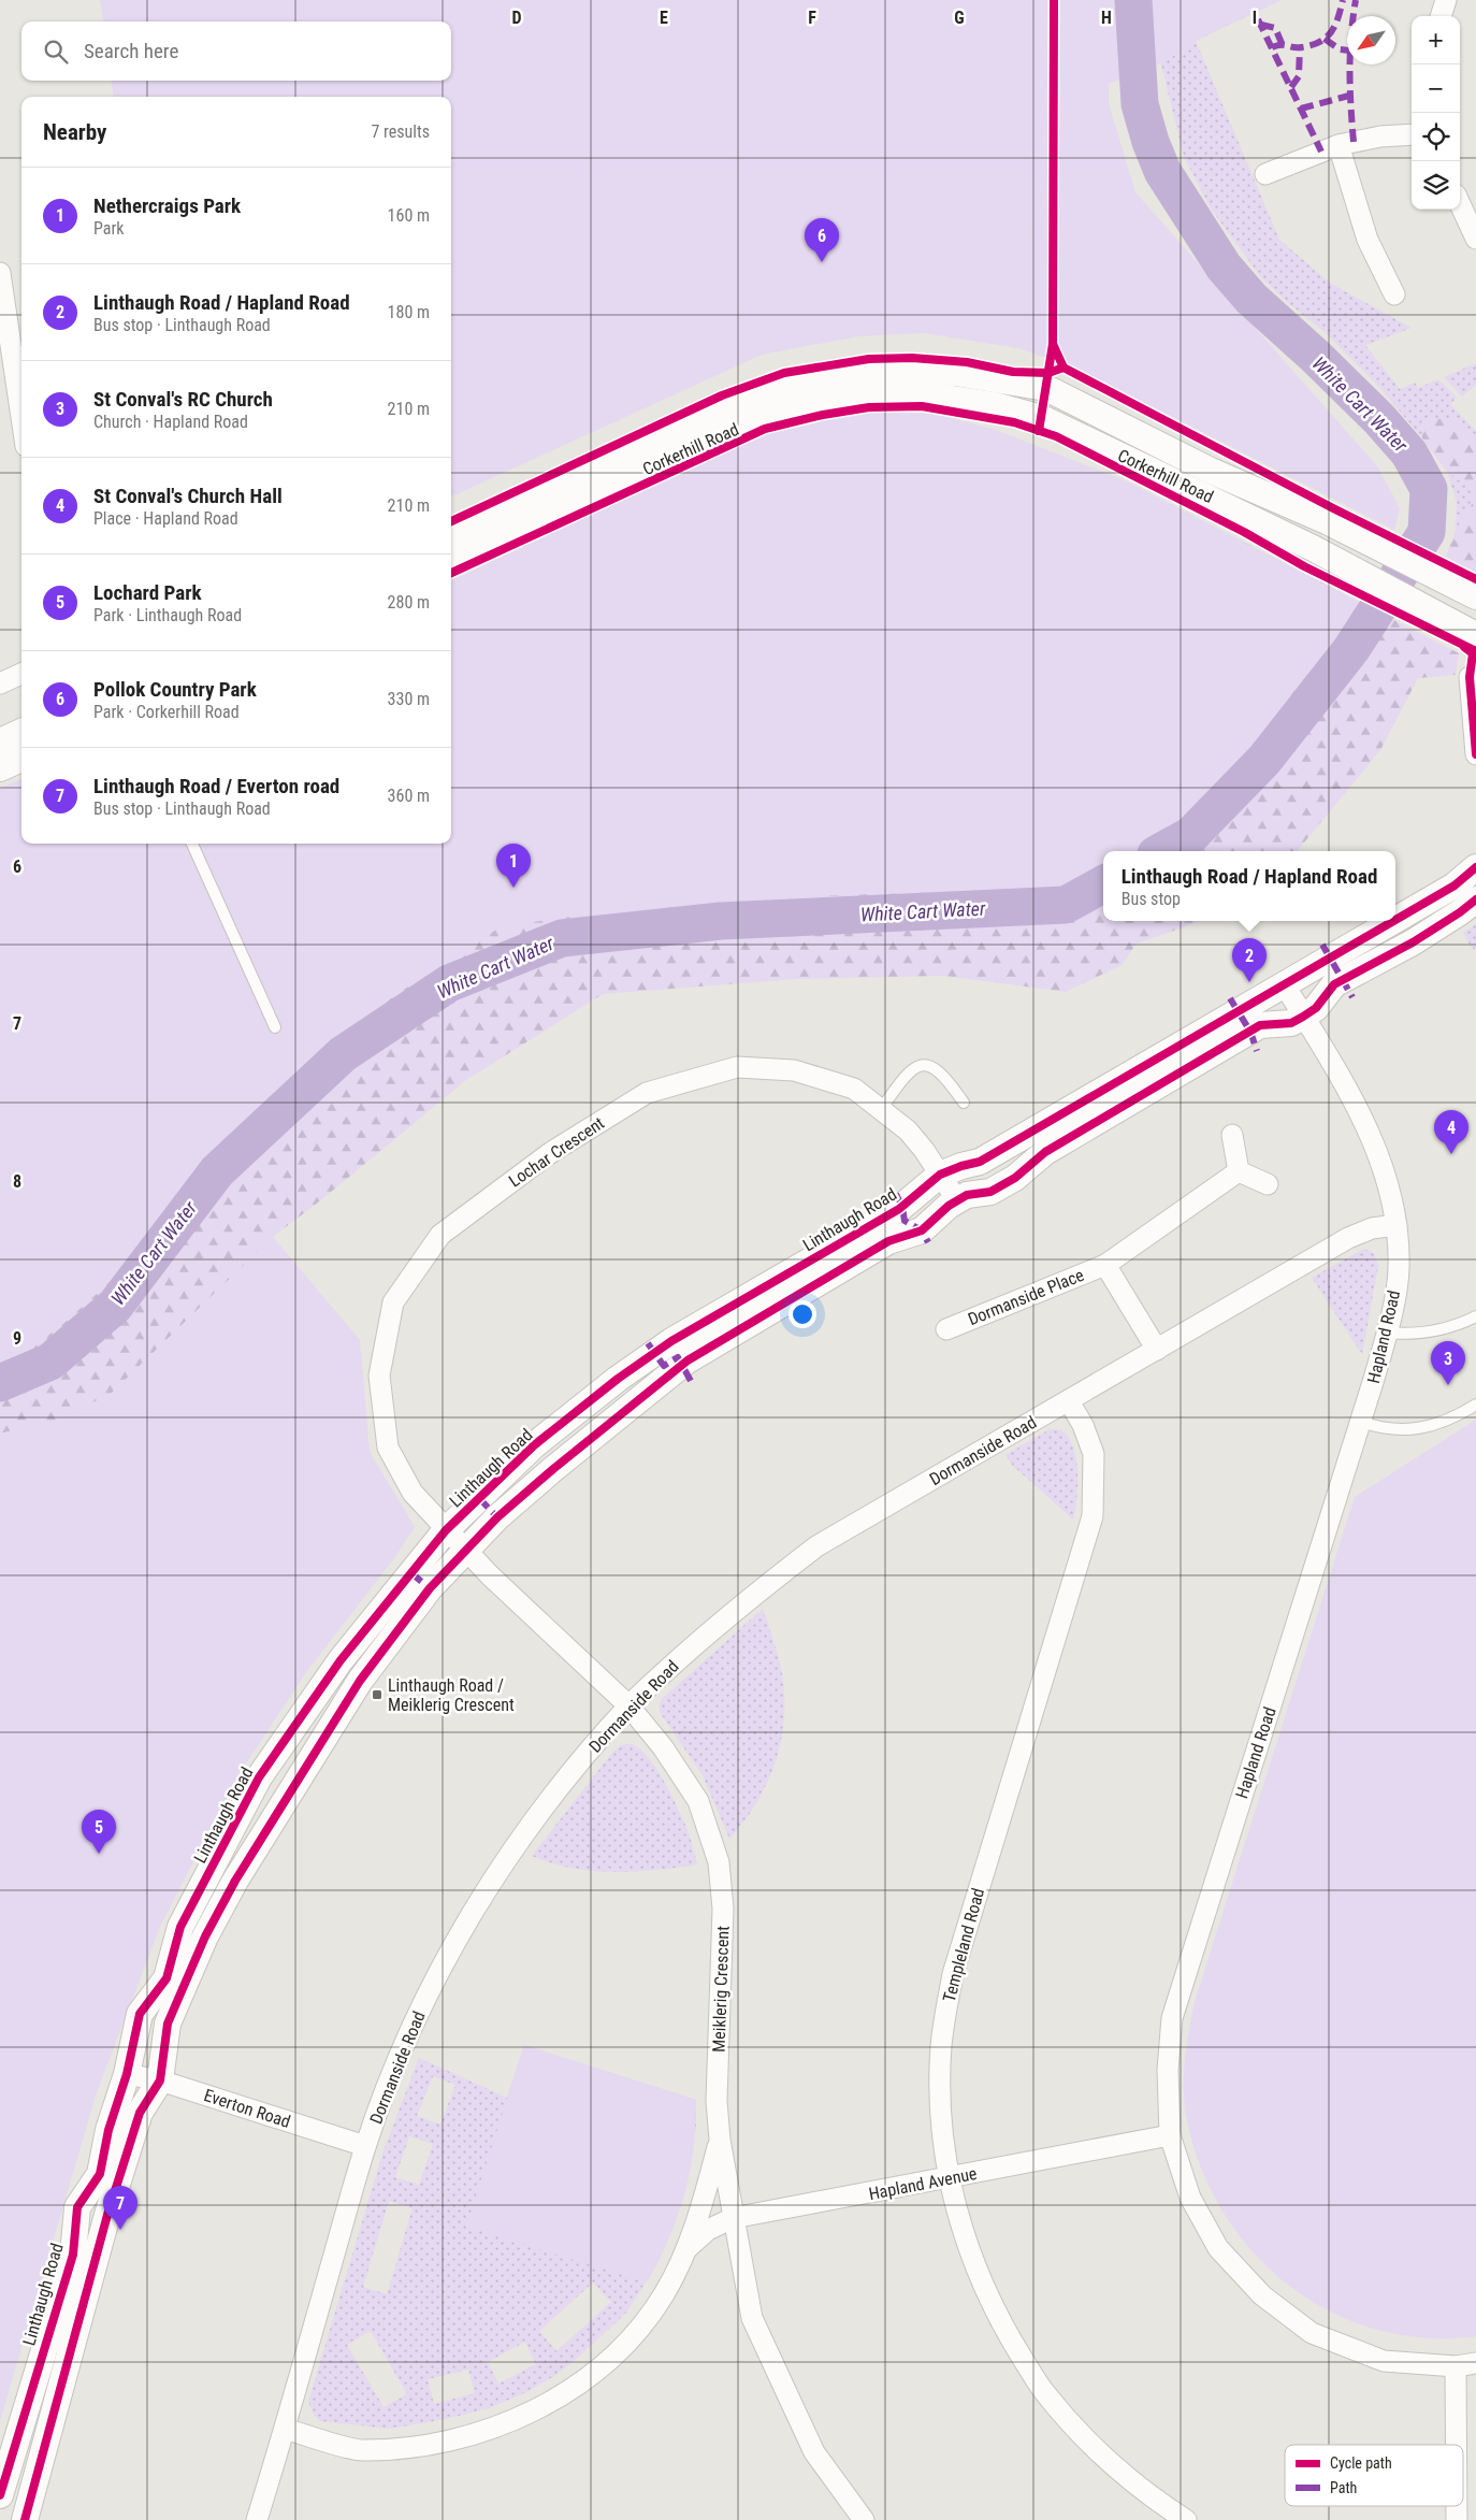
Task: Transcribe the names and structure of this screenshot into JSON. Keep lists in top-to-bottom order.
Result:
{
  "streets": {
    "street": [
      "Corkerhill Road",
      "Lochar Crescent",
      "Linthaugh Road",
      "Dormanside Place",
      "Hapland Road",
      "Dormanside Road",
      "Templeland Road",
      "Meiklerig Crescent",
      "Everton Road",
      "Hapland Avenue"
    ]
  },
  "crossings": [
    ["Lochar Crescent", "Linthaugh Road"],
    ["Lochar Crescent", "Meiklerig Crescent"],
    ["Linthaugh Road", "Hapland Road"],
    ["Linthaugh Road", "Meiklerig Crescent"],
    ["Linthaugh Road", "Everton Road"],
    ["Dormanside Place", "Dormanside Road"],
    ["Hapland Road", "Dormanside Road"],
    ["Hapland Road", "Hapland Avenue"],
    ["Dormanside Road", "Templeland Road"],
    ["Dormanside Road", "Meiklerig Crescent"],
    ["Dormanside Road", "Everton Road"],
    ["Templeland Road", "Hapland Avenue"],
    ["Meiklerig Crescent", "Hapland Avenue"]
  ],
  "water": ["White Cart Water"],
  "places": {
    "transit": ["Linthaugh Road / Meiklerig Crescent"]
  },
  "legend": ["Cycle path", "Path"],
  "north": "bottom left",
  "page": {
    "map_buttons": ["+", "−"],
    "search": "Search here",
    "heading": ["Nearby", "7 results"],
    "list": [
      {
        "mark": "1",
        "name": "Nethercraigs Park",
        "note": "Park",
        "value": "160 m"
      },
      {
        "mark": "2",
        "name": "Linthaugh Road / Hapland Road",
        "note": "Bus stop · Linthaugh Road",
        "value": "180 m"
      },
      {
        "mark": "3",
        "name": "St Conval's RC Church",
        "note": "Church · Hapland Road",
        "value": "210 m"
      },
      {
        "mark": "4",
        "name": "St Conval's Church Hall",
        "note": "Place · Hapland Road",
        "value": "210 m"
      },
      {
        "mark": "5",
        "name": "Lochard Park",
        "note": "Park · Linthaugh Road",
        "value": "280 m"
      },
      {
        "mark": "6",
        "name": "Pollok Country Park",
        "note": "Park · Corkerhill Road",
        "value": "330 m"
      },
      {
        "mark": "7",
        "name": "Linthaugh Road / Everton road",
        "note": "Bus stop · Linthaugh Road",
        "value": "360 m"
      }
    ],
    "pins": [
      "6",
      "1",
      "2",
      "4",
      "3",
      "5",
      "7"
    ],
    "popup": ["Linthaugh Road / Hapland Road", "Bus stop"]
  },
  "grid": {
    "columns": [
      "D",
      "E",
      "F",
      "G",
      "H",
      "I"
    ],
    "rows": [
      "6",
      "7",
      "8",
      "9"
    ]
  }
}
